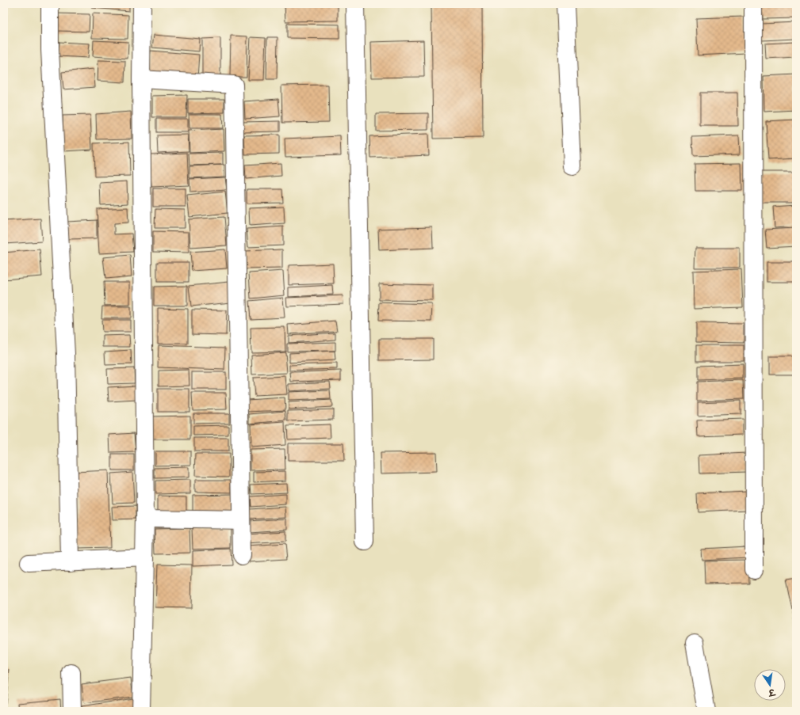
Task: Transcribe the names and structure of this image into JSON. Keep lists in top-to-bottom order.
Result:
{
  "north": "bottom"
}
